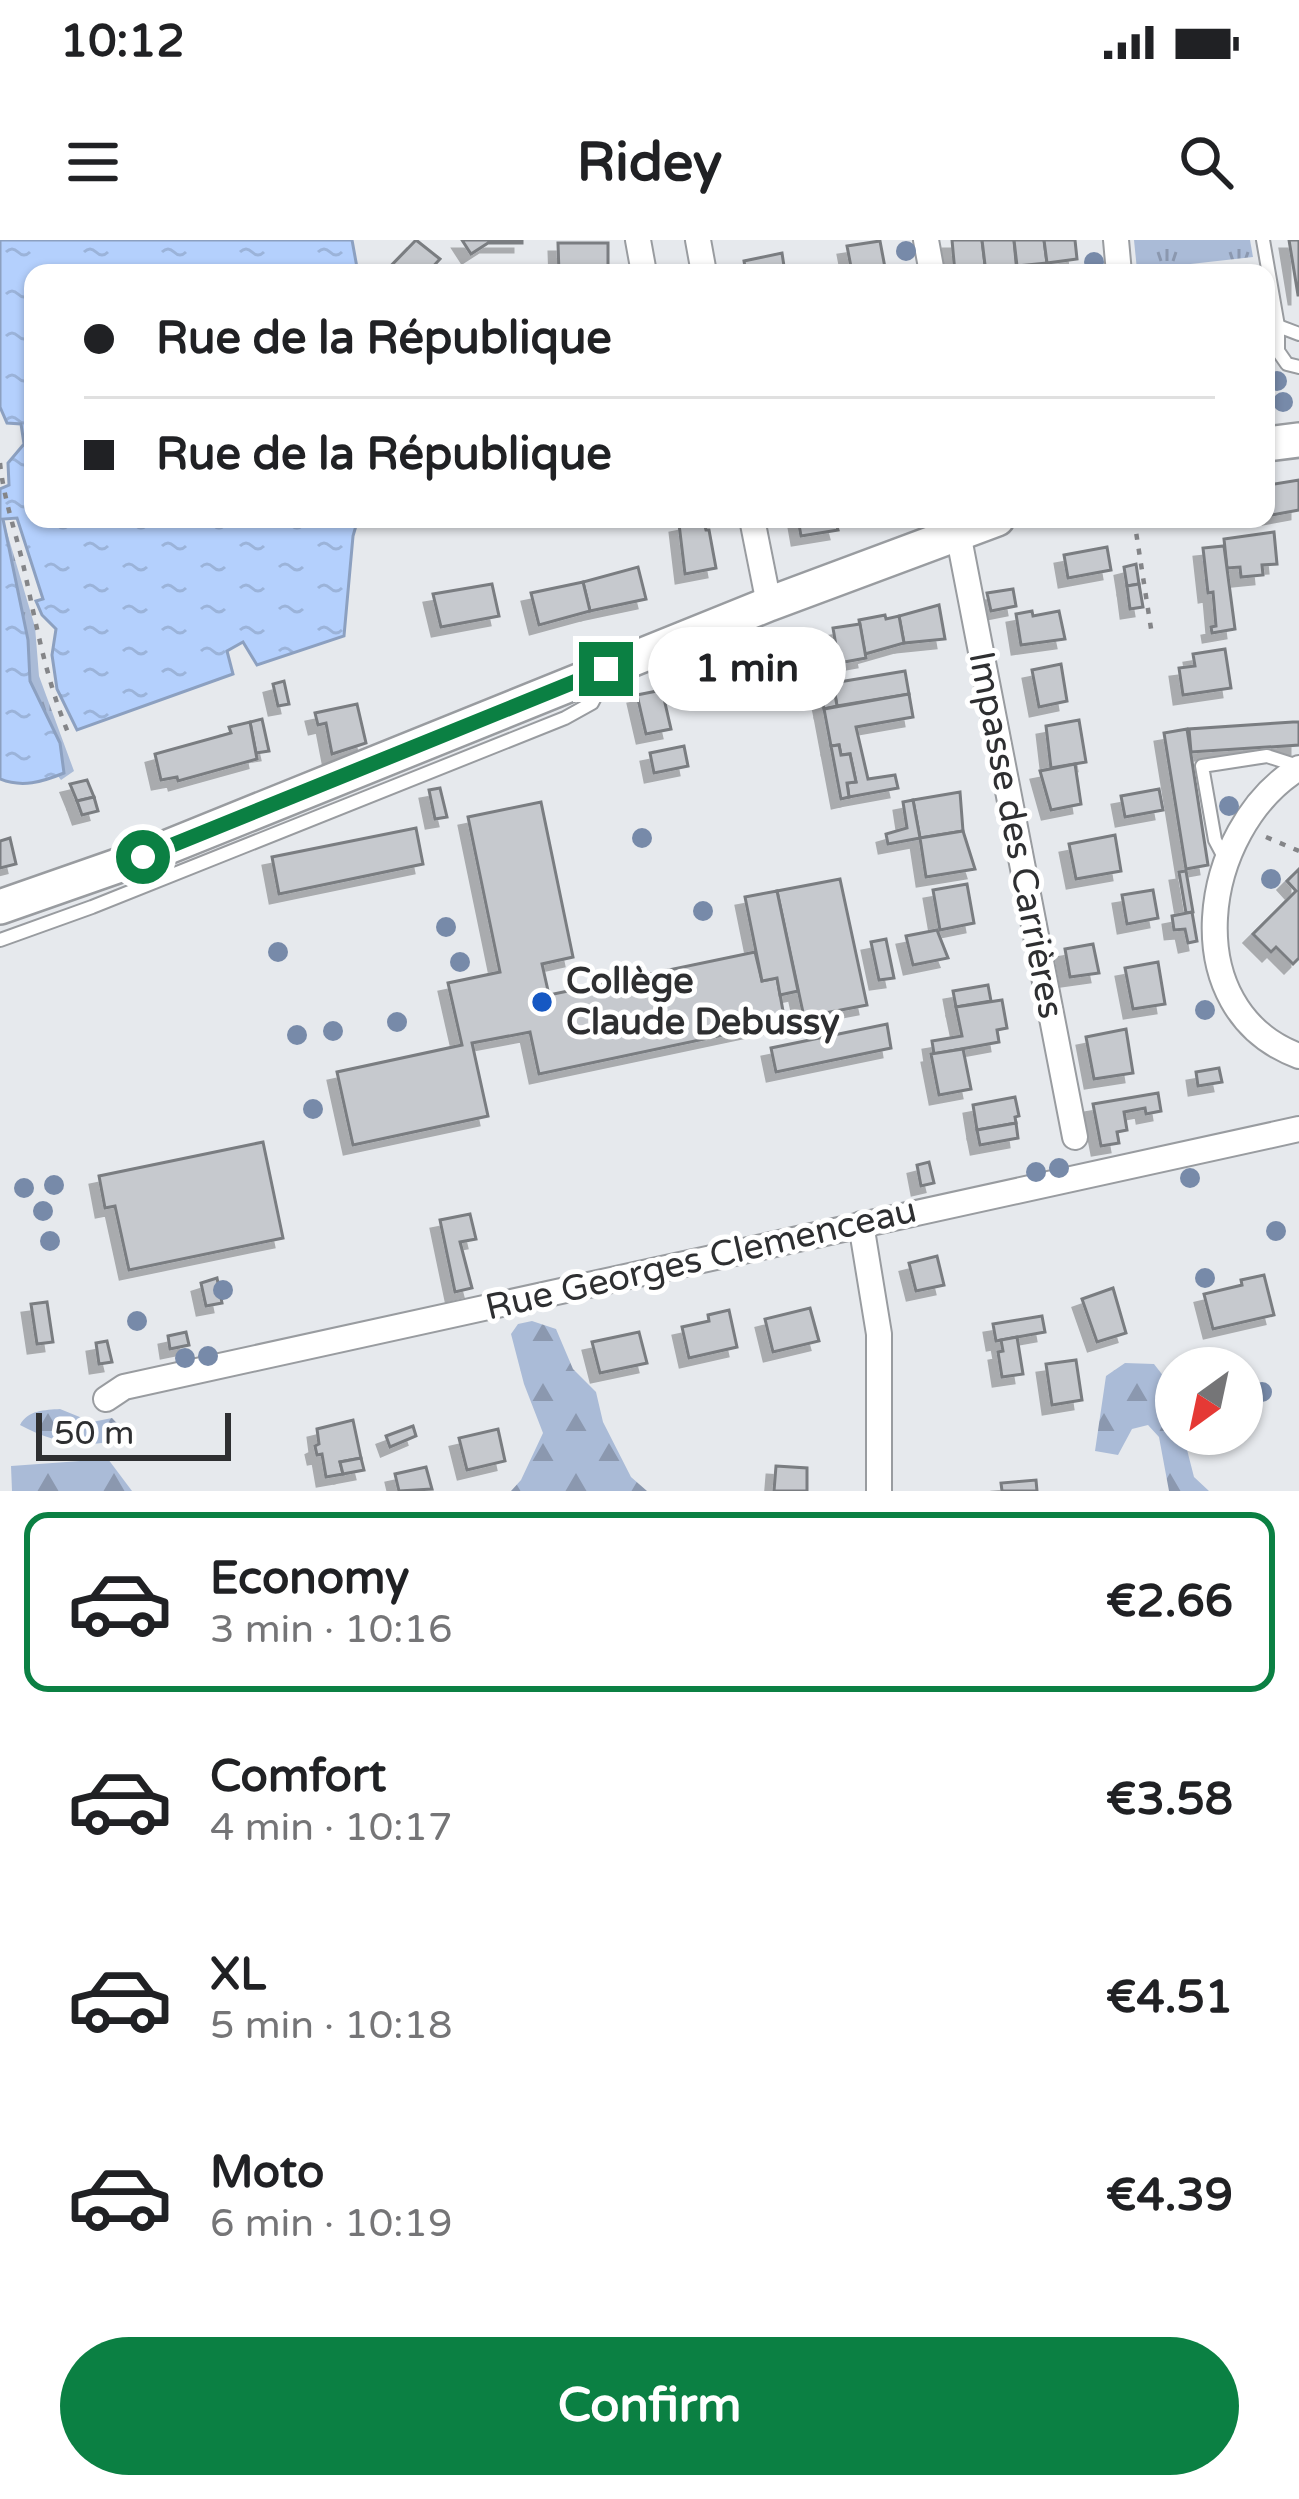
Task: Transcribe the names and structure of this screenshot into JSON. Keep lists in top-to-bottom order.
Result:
{
  "streets": {
    "street": ["Impasse des Carrières", "Rue Georges Clemenceau"]
  },
  "places": ["Collège Claude Debussy"],
  "scale_bar": "50 m",
  "north": "bottom left",
  "page": {
    "status": "10:12",
    "header": "Ridey",
    "banner": ["Rue de la République", "Rue de la République"],
    "bubble": "1 min",
    "scale": "50 m",
    "list": [
      {
        "name": "Economy",
        "note": "3 min · 10:16",
        "value": "€2.66"
      },
      {
        "name": "Comfort",
        "note": "4 min · 10:17",
        "value": "€3.58"
      },
      {
        "name": "XL",
        "note": "5 min · 10:18",
        "value": "€4.51"
      },
      {
        "name": "Moto",
        "note": "6 min · 10:19",
        "value": "€4.39"
      }
    ],
    "buttons": "Confirm"
  }
}
